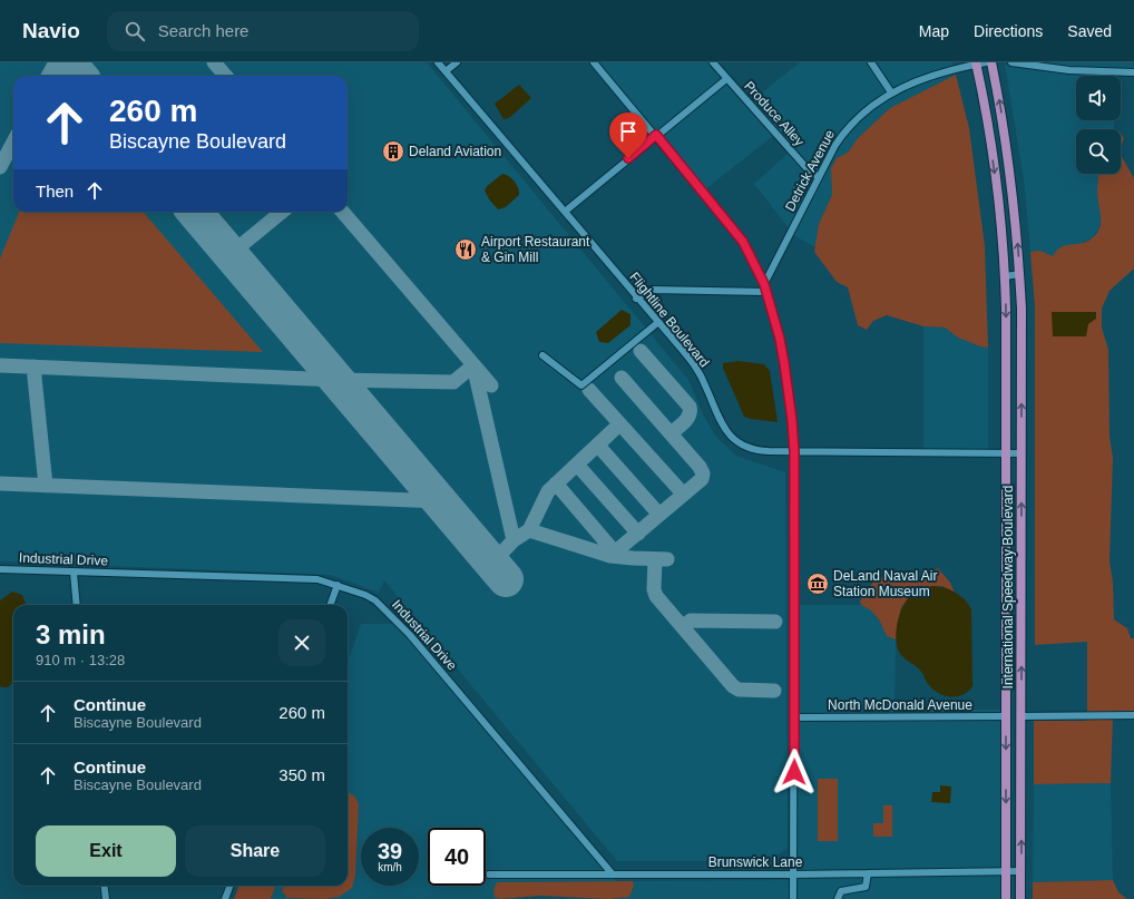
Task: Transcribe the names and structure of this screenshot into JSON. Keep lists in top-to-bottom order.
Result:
{
  "streets": {
    "main road": ["International Speedway Boulevard"],
    "street": [
      "Produce Alley",
      "Detrick Avenue",
      "Flightline Boulevard",
      "Industrial Drive",
      "North McDonald Avenue",
      "Brunswick Lane"
    ]
  },
  "crossings": [
    ["Produce Alley", "Detrick Avenue"],
    ["Detrick Avenue", "International Speedway Boulevard"],
    ["Flightline Boulevard", "International Speedway Boulevard"],
    ["Industrial Drive", "Brunswick Lane"],
    ["International Speedway Boulevard", "North McDonald Avenue"],
    ["International Speedway Boulevard", "Brunswick Lane"]
  ],
  "places": {
    "building": ["Deland Aviation"],
    "restaurant": ["Airport Restaurant & Gin Mill"],
    "museum": ["DeLand Naval Air Station Museum"]
  },
  "page": {
    "header": "Navio",
    "search": "Search here",
    "nav": ["Map", "Directions", "Saved"],
    "turn": ["260 m", "Biscayne Boulevard"],
    "then": "Then",
    "heading": ["3 min", "910 m · 13:28"],
    "list": [
      {
        "name": "Continue",
        "note": "Biscayne Boulevard",
        "value": "260 m"
      },
      {
        "name": "Continue",
        "note": "Biscayne Boulevard",
        "value": "350 m"
      }
    ],
    "buttons": ["Exit", "Share"],
    "speed": "39 km/h",
    "limit": "40"
  }
}
